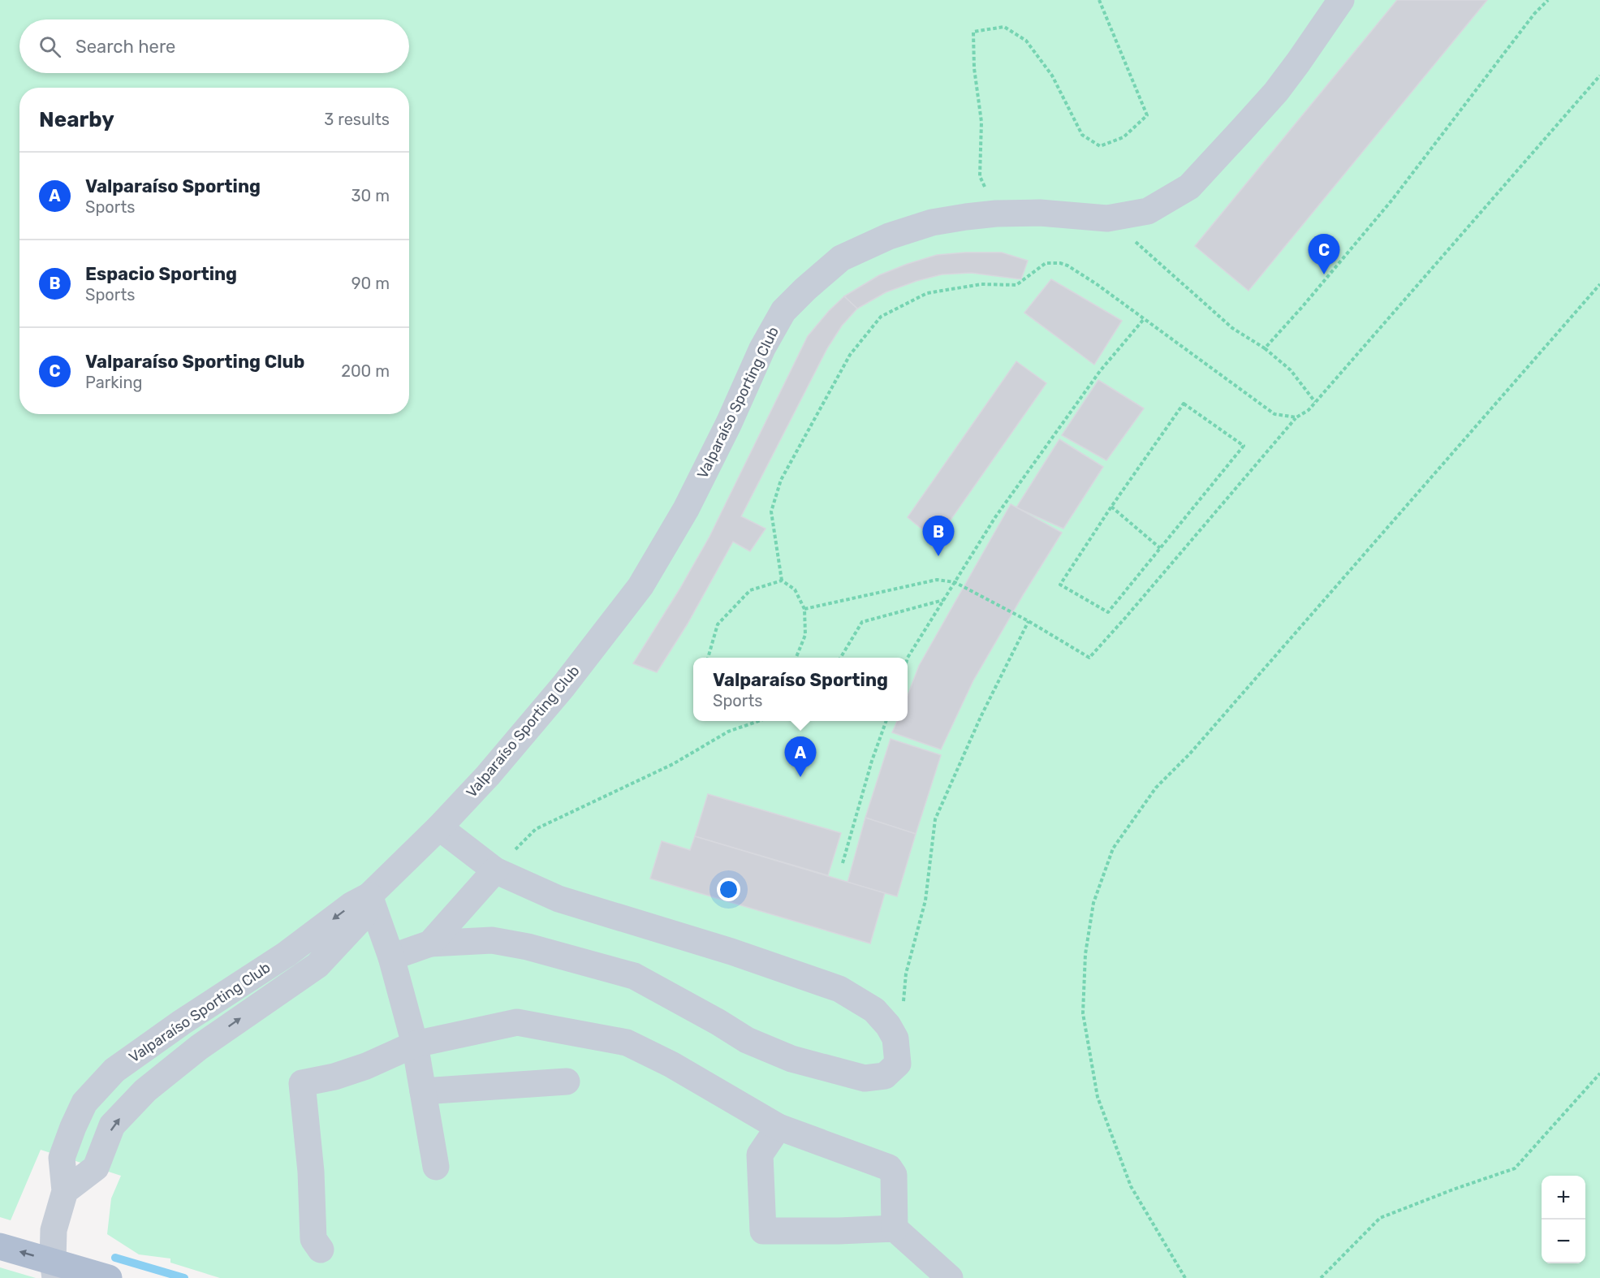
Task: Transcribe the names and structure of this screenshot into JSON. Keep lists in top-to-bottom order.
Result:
{
  "streets": {
    "street": ["Valparaíso Sporting Club"]
  },
  "page": {
    "search": "Search here",
    "heading": ["Nearby", "3 results"],
    "list": [
      {
        "mark": "A",
        "name": "Valparaíso Sporting",
        "note": "Sports",
        "value": "30 m"
      },
      {
        "mark": "B",
        "name": "Espacio Sporting",
        "note": "Sports",
        "value": "90 m"
      },
      {
        "mark": "C",
        "name": "Valparaíso Sporting Club",
        "note": "Parking",
        "value": "200 m"
      }
    ],
    "pins": ["C", "B", "A"],
    "popup": ["Valparaíso Sporting", "Sports"],
    "map_buttons": ["+", "−"]
  }
}
